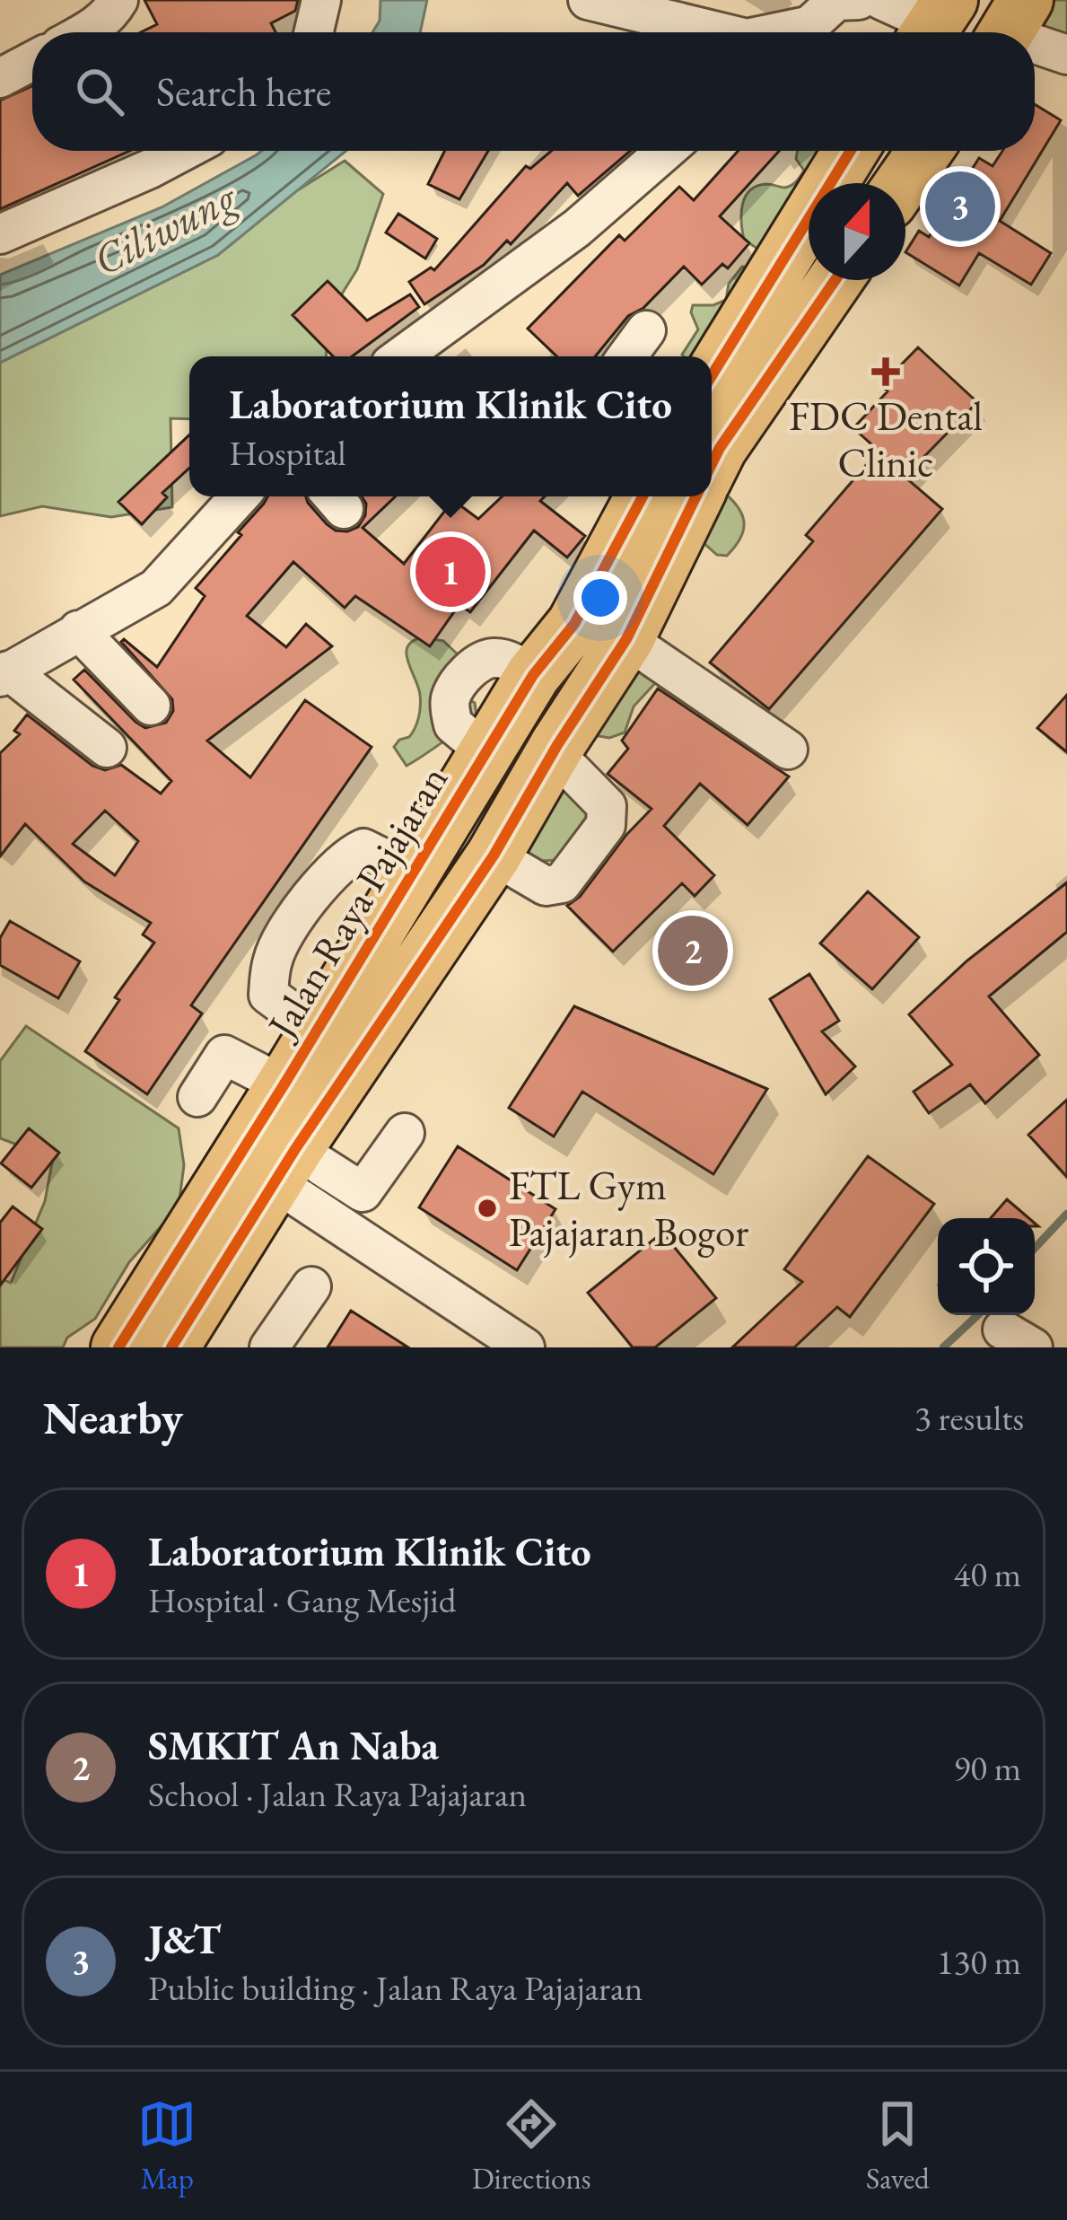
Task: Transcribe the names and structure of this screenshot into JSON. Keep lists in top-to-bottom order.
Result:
{
  "streets": {
    "highway": ["Jalan Raya Pajajaran"]
  },
  "water": ["Ciliwung"],
  "places": {
    "health": ["FDC Dental Clinic"],
    "other": ["FTL Gym Pajajaran Bogor"]
  },
  "north": "top",
  "page": {
    "search": "Search here",
    "pins": ["3", "1", "2"],
    "popup": ["Laboratorium Klinik Cito", "Hospital"],
    "heading": ["Nearby", "3 results"],
    "list": [
      {
        "mark": "1",
        "name": "Laboratorium Klinik Cito",
        "note": "Hospital · Gang Mesjid",
        "value": "40 m"
      },
      {
        "mark": "2",
        "name": "SMKIT An Naba",
        "note": "School · Jalan Raya Pajajaran",
        "value": "90 m"
      },
      {
        "mark": "3",
        "name": "J&T",
        "note": "Public building · Jalan Raya Pajajaran",
        "value": "130 m"
      }
    ],
    "nav": ["Map", "Directions", "Saved"]
  }
}
